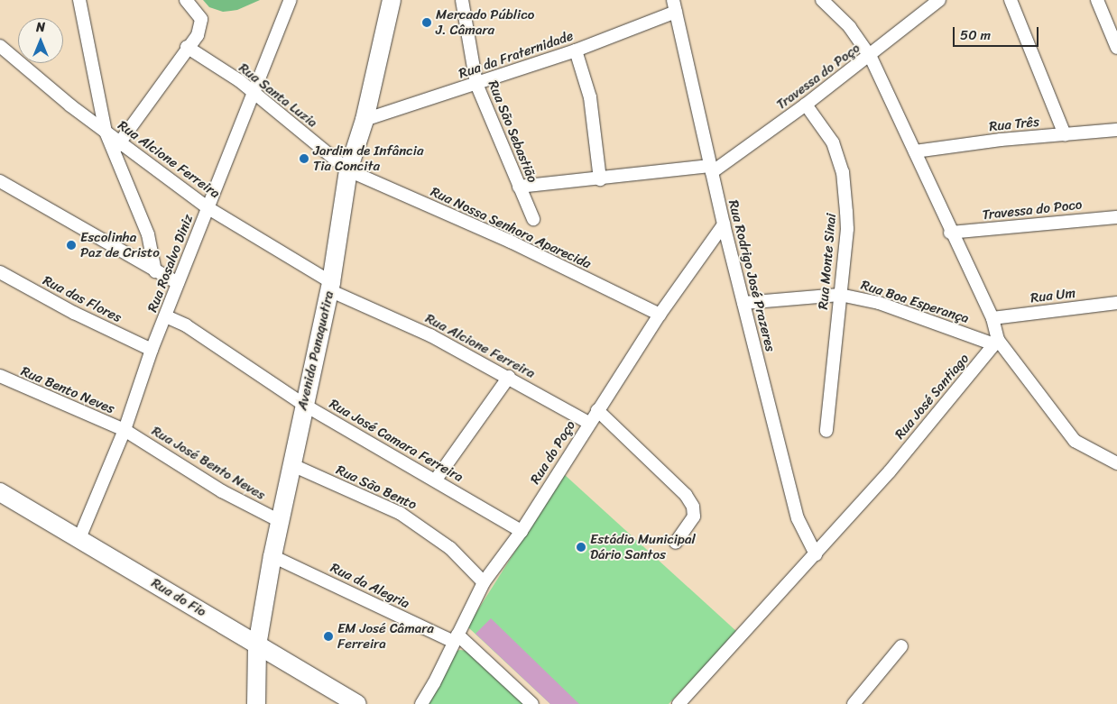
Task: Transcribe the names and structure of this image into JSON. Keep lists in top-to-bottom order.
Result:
{
  "streets": {
    "main road": ["Avenida Panaquatira", "Rua do Fio"],
    "street": [
      "Rua da Fraternidade",
      "Travessa do Poço",
      "Rua Santa Luzia",
      "Rua Três",
      "Rua São Sebastião",
      "Rua Alcione Ferreira",
      "Travessa do Poco",
      "Rua Nossa Senhora Aparecida",
      "Rua Monte Sinai",
      "Rua Rosalvo Diniz",
      "Rua Rodrigo José Prazeres",
      "Rua Um",
      "Rua das Flores",
      "Rua Boa Esperança",
      "Rua Bento Neves",
      "Rua José Santiago",
      "Rua José Camara Ferreira",
      "Rua do Poço",
      "Rua José Bento Neves",
      "Rua São Bento",
      "Rua da Alegria"
    ]
  },
  "crossings": [
    ["Rua da Fraternidade", "Rua São Sebastião"],
    ["Rua da Fraternidade", "Rua Rodrigo José Prazeres"],
    ["Rua da Fraternidade", "Avenida Panaquatira"],
    ["Travessa do Poço", "Rua São Sebastião"],
    ["Travessa do Poço", "Rua Monte Sinai"],
    ["Travessa do Poço", "Rua Rodrigo José Prazeres"],
    ["Rua Santa Luzia", "Rua Nossa Senhora Aparecida"],
    ["Rua Santa Luzia", "Rua Rosalvo Diniz"],
    ["Rua Santa Luzia", "Avenida Panaquatira"],
    ["Rua Alcione Ferreira", "Rua Rosalvo Diniz"],
    ["Rua Alcione Ferreira", "Avenida Panaquatira"],
    ["Rua Alcione Ferreira", "Rua do Poço"],
    ["Rua Nossa Senhora Aparecida", "Avenida Panaquatira"],
    ["Rua Nossa Senhora Aparecida", "Rua do Poço"],
    ["Rua Monte Sinai", "Rua Boa Esperança"],
    ["Rua Rosalvo Diniz", "Rua das Flores"],
    ["Rua Rosalvo Diniz", "Rua Bento Neves"],
    ["Rua Rosalvo Diniz", "Rua José Camara Ferreira"],
    ["Rua Rosalvo Diniz", "Rua José Bento Neves"],
    ["Rua Rosalvo Diniz", "Rua do Fio"],
    ["Rua Rodrigo José Prazeres", "Rua Boa Esperança"],
    ["Rua Rodrigo José Prazeres", "Rua José Santiago"],
    ["Rua Rodrigo José Prazeres", "Rua do Poço"],
    ["Rua Boa Esperança", "Rua José Santiago"],
    ["Avenida Panaquatira", "Rua José Camara Ferreira"],
    ["Avenida Panaquatira", "Rua José Bento Neves"],
    ["Avenida Panaquatira", "Rua São Bento"],
    ["Avenida Panaquatira", "Rua da Alegria"],
    ["Avenida Panaquatira", "Rua do Fio"],
    ["Rua Bento Neves", "Rua José Bento Neves"],
    ["Rua José Camara Ferreira", "Rua do Poço"],
    ["Rua do Poço", "Rua São Bento"],
    ["Rua do Poço", "Rua da Alegria"]
  ],
  "places": [
    "Mercado Público J. Câmara",
    "Jardim de Infância Tia Concita",
    "Escolinha Paz de Cristo",
    "Estádio Municipal Dário Santos",
    "EM José Câmara Ferreira"
  ],
  "scale_bar": "50 m",
  "north": "top"
}
